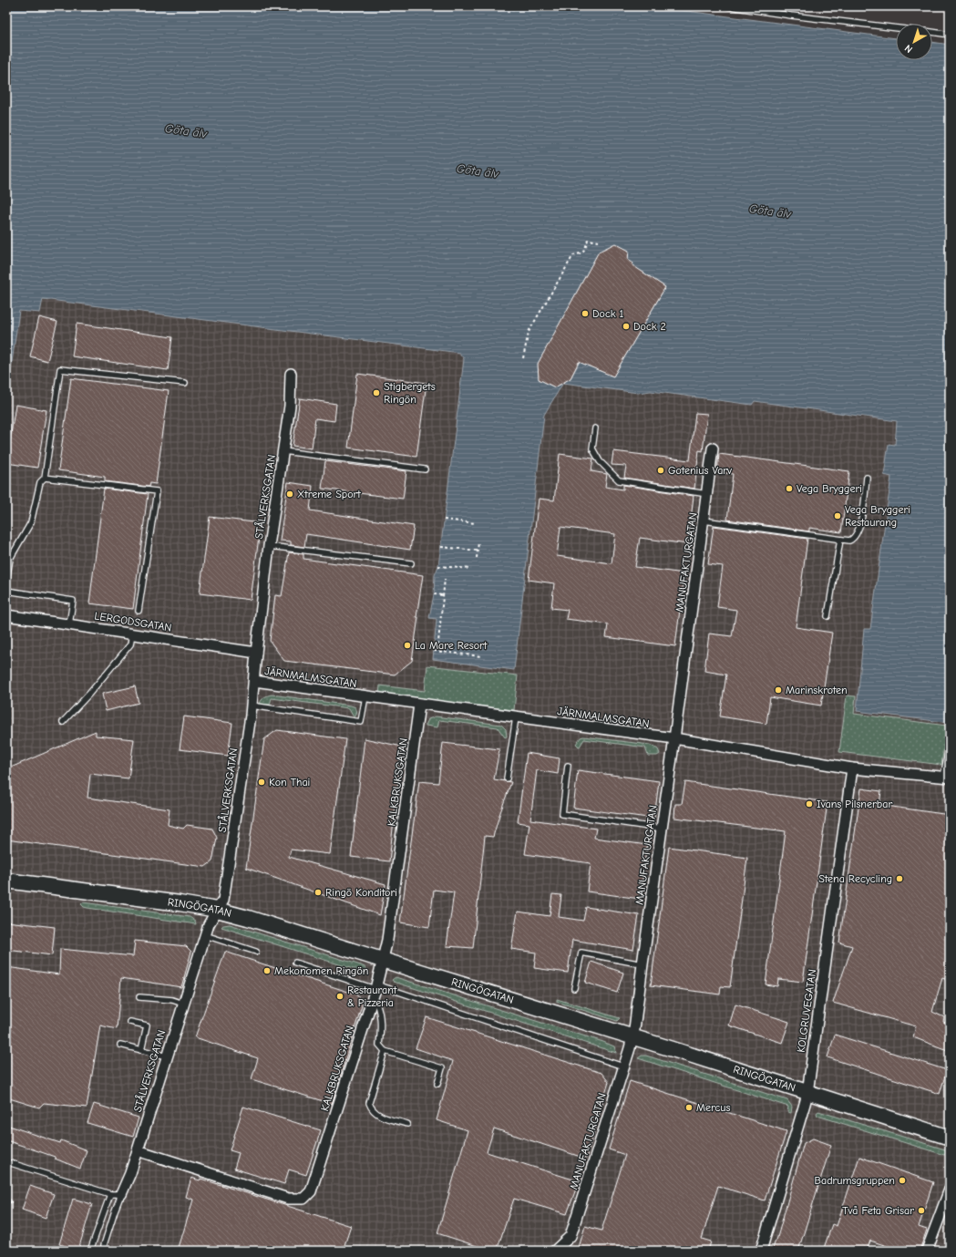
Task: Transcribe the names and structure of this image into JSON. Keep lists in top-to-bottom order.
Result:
{
  "streets": {
    "street": [
      "STÅLVERKSGATAN",
      "MANUFAKTURGATAN",
      "LERGODSGATAN",
      "JÄRNMALMSGATAN",
      "KALKBRUKSGATAN",
      "RINGÖGATAN",
      "KOLGRUVEGATAN"
    ]
  },
  "crossings": [
    ["STÅLVERKSGATAN", "LERGODSGATAN"],
    ["STÅLVERKSGATAN", "JÄRNMALMSGATAN"],
    ["STÅLVERKSGATAN", "KALKBRUKSGATAN"],
    ["STÅLVERKSGATAN", "RINGÖGATAN"],
    ["MANUFAKTURGATAN", "JÄRNMALMSGATAN"],
    ["MANUFAKTURGATAN", "RINGÖGATAN"],
    ["JÄRNMALMSGATAN", "KALKBRUKSGATAN"],
    ["JÄRNMALMSGATAN", "KOLGRUVEGATAN"],
    ["KALKBRUKSGATAN", "RINGÖGATAN"],
    ["RINGÖGATAN", "KOLGRUVEGATAN"]
  ],
  "water": ["Göta älv"],
  "places": [
    "Dock 1",
    "Dock 2",
    "Stigbergets Ringön",
    "Gotenius Varv",
    "Vega Bryggeri",
    "Xtreme Sport",
    "Vega Bryggeri Restaurang",
    "La Mare Resort",
    "Marinskroten",
    "Kon Thai",
    "Ivans Pilsnerbar",
    "Stena Recycling",
    "Ringö Konditori",
    "Mekonomen Ringön",
    "Restaurant & Pizzeria",
    "Mercus",
    "Badrumsgruppen",
    "Två Feta Grisar"
  ],
  "north": "bottom left"
}
